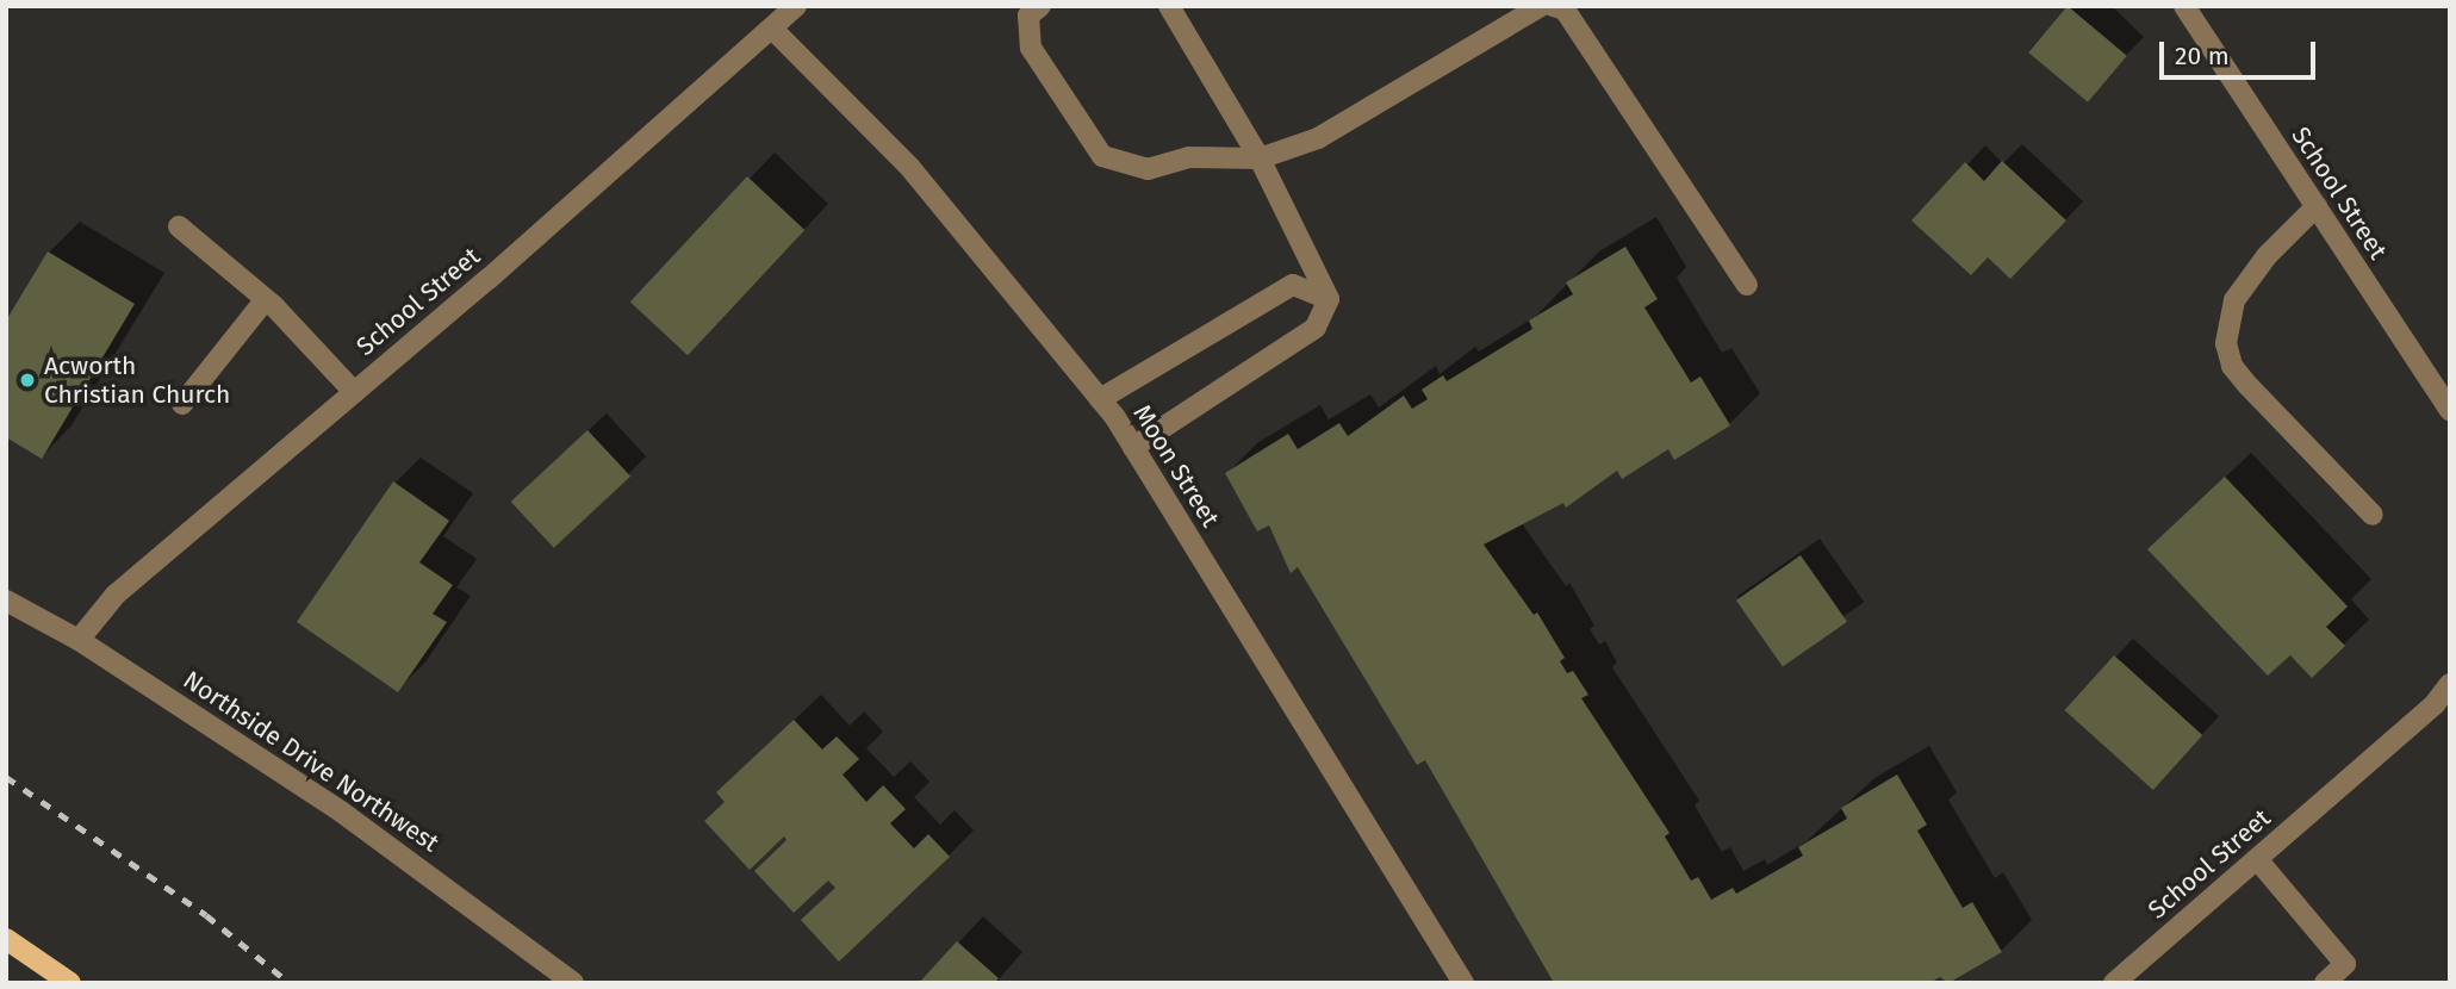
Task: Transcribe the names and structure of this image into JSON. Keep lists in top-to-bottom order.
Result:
{
  "streets": {
    "street": ["School Street", "Moon Street", "Northside Drive Northwest"]
  },
  "crossings": [
    ["School Street", "Moon Street"],
    ["School Street", "Northside Drive Northwest"]
  ],
  "places": ["Acworth Christian Church"],
  "scale_bar": "20 m"
}
